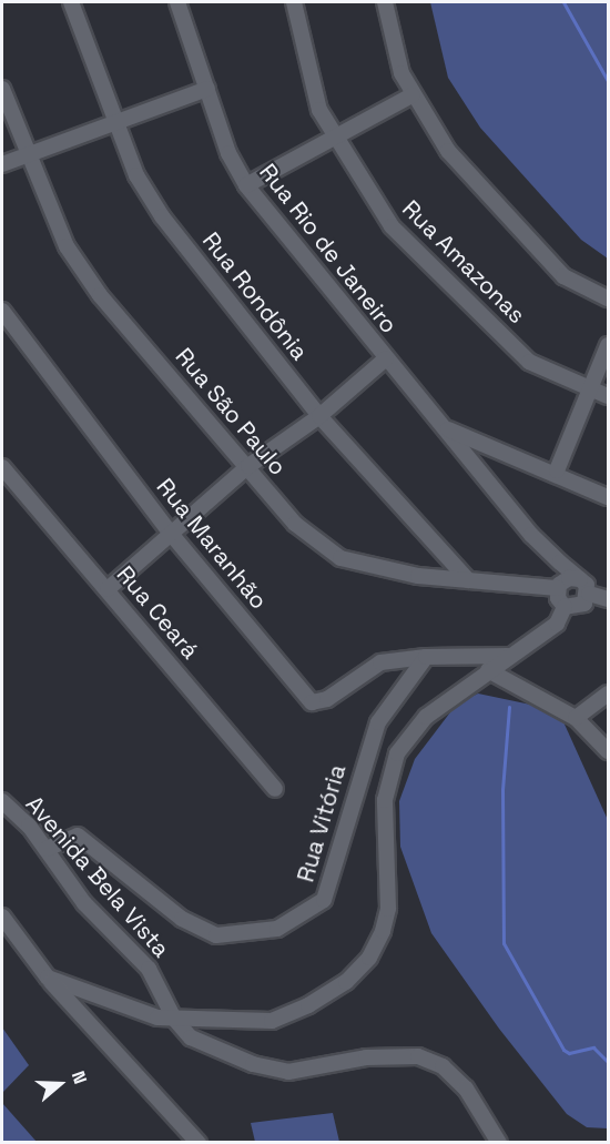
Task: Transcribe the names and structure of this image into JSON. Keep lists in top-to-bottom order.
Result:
{
  "streets": {
    "street": [
      "Rua Rio de Janeiro",
      "Rua Amazonas",
      "Rua Rondônia",
      "Rua São Paulo",
      "Rua Maranhão",
      "Rua Ceará",
      "Rua Vitória",
      "Avenida Bela Vista"
    ]
  },
  "crossings": [
    ["Rua Rio de Janeiro", "Rua São Paulo"],
    ["Rua Rondônia", "Rua São Paulo"],
    ["Rua Maranhão", "Rua Vitória"],
    ["Rua Vitória", "Avenida Bela Vista"]
  ],
  "north": "right"
}
